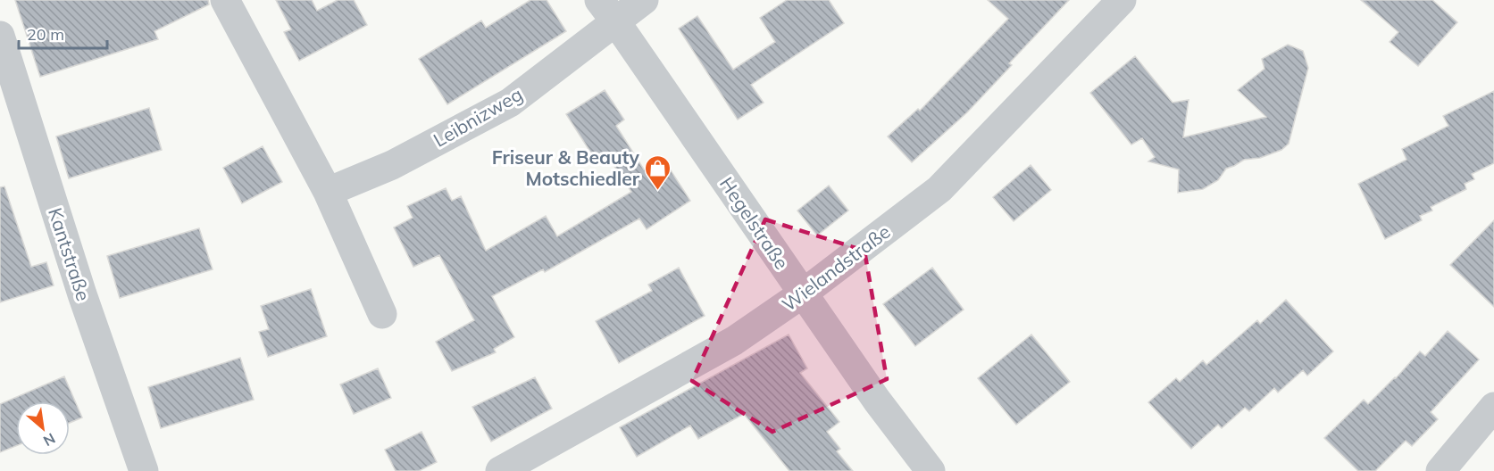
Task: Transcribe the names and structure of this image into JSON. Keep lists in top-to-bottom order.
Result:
{
  "streets": {
    "street": [
      "Leibnizweg",
      "Hegelstraße",
      "Kantstraße",
      "Wielandstraße"
    ]
  },
  "crossings": [
    ["Leibnizweg", "Hegelstraße"],
    ["Hegelstraße", "Wielandstraße"]
  ],
  "places": {
    "shop": ["Friseur & Beauty Motschiedler"]
  },
  "scale_bar": "20 m",
  "north": "bottom right"
}
